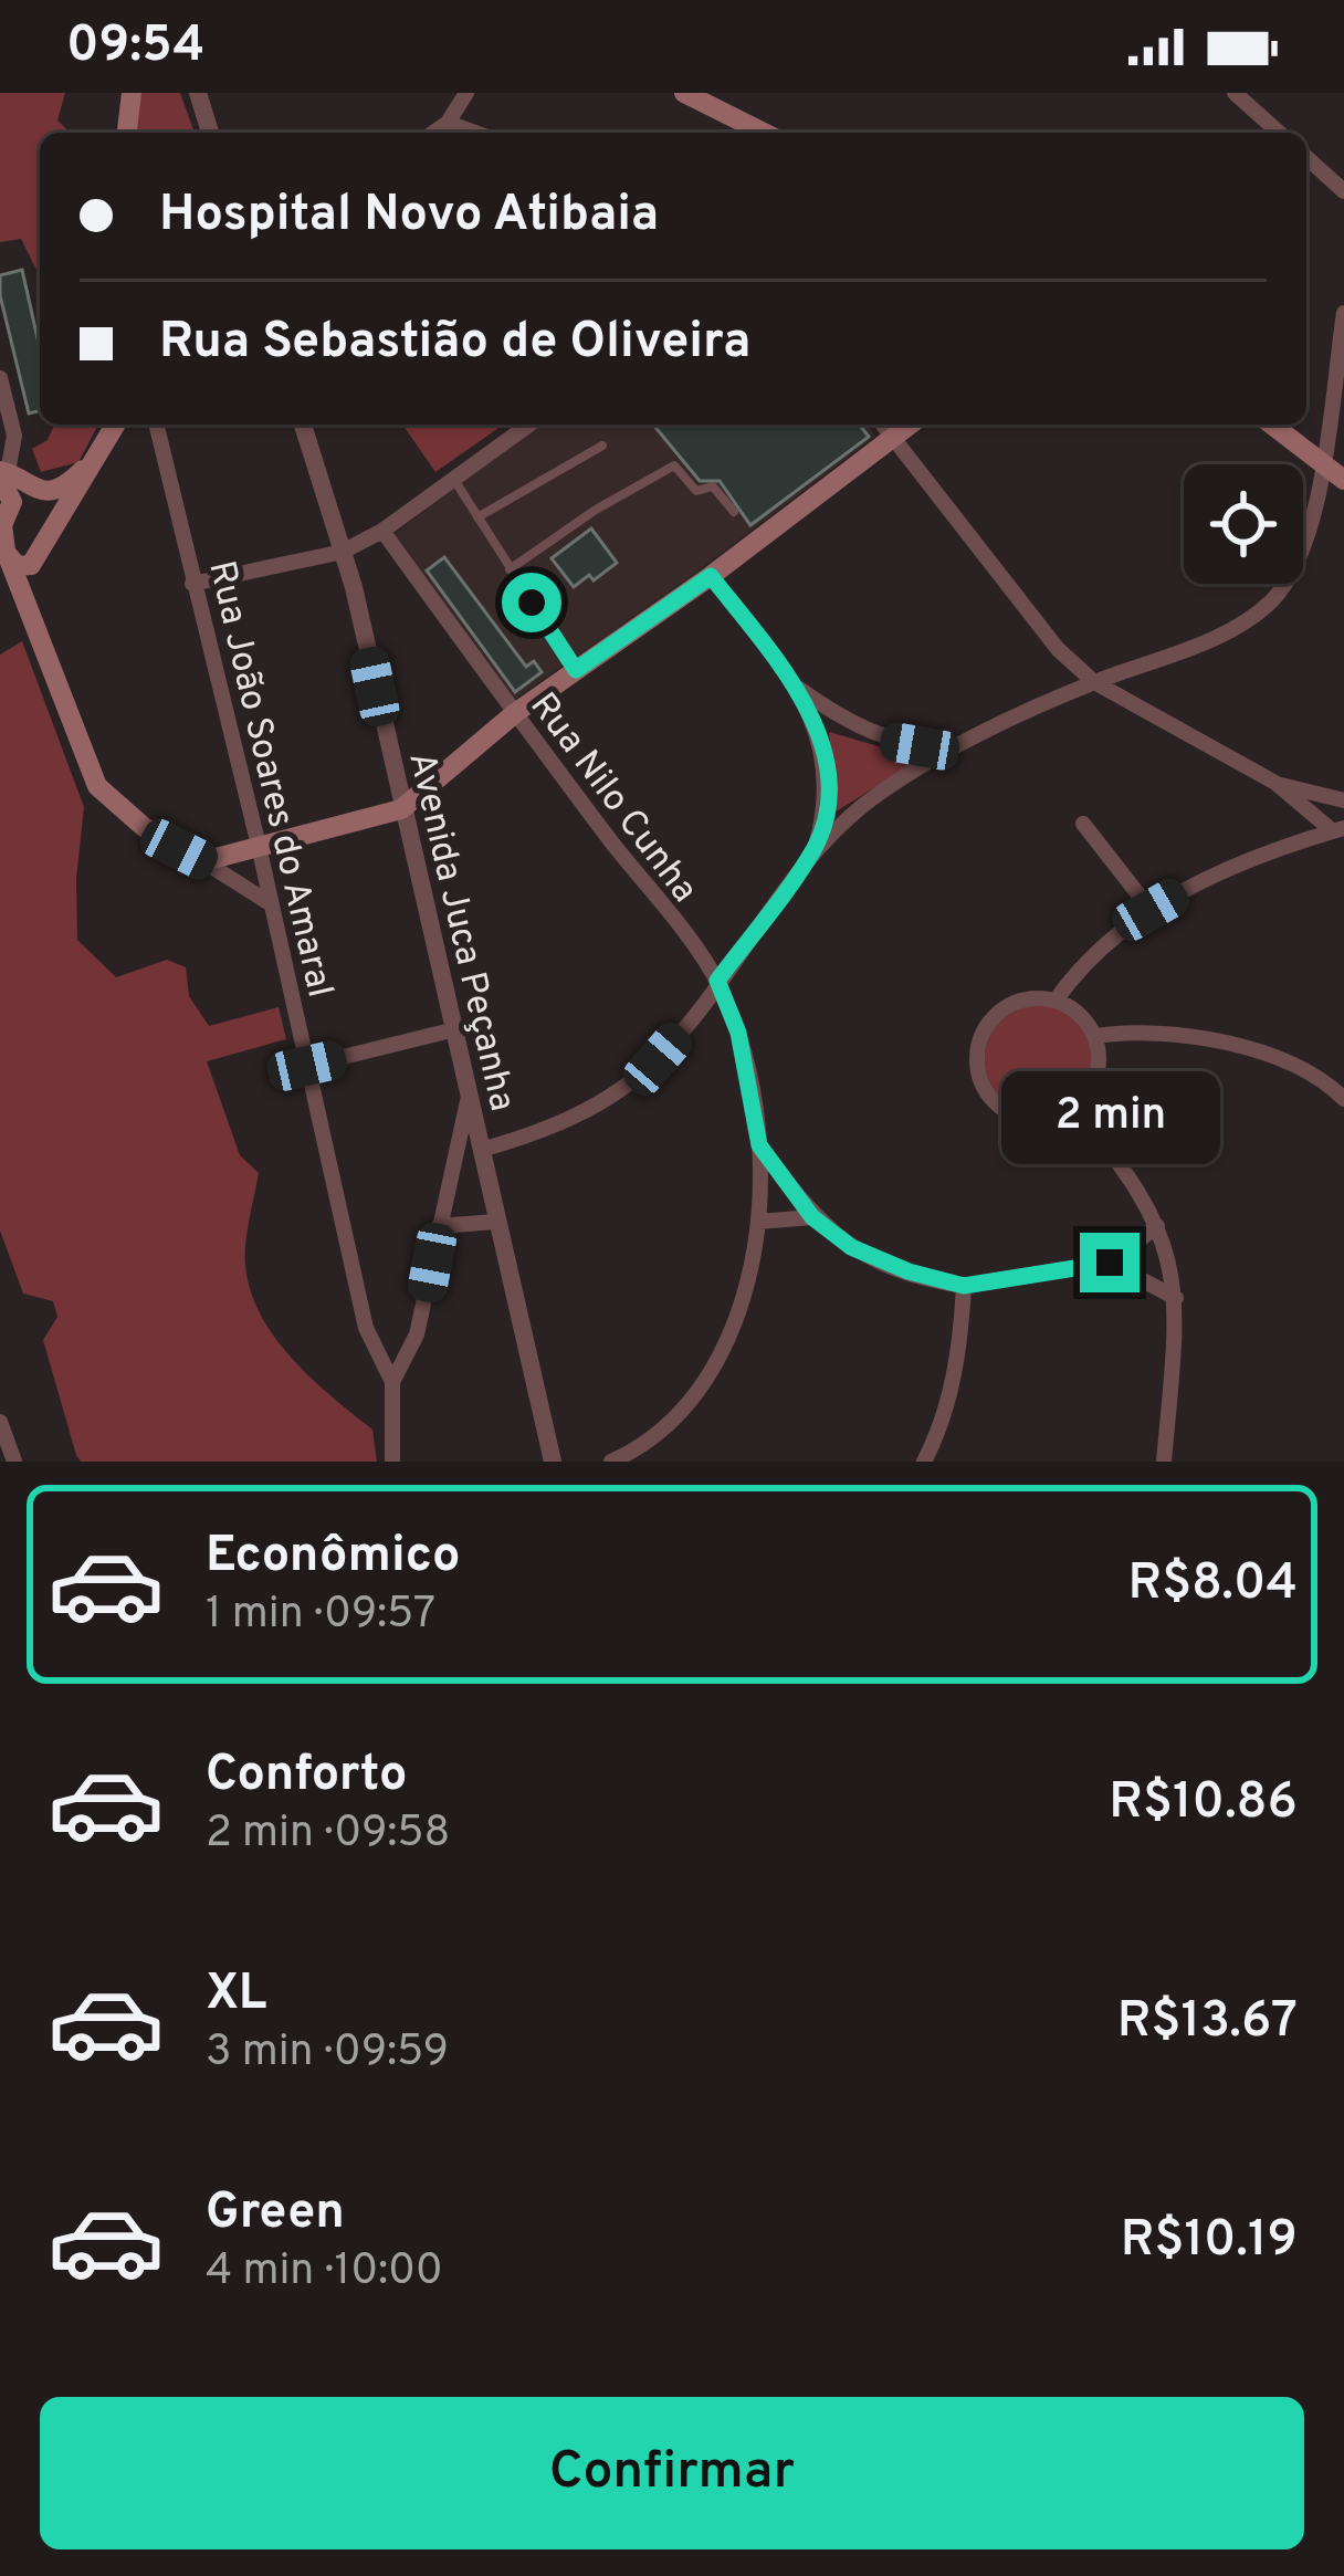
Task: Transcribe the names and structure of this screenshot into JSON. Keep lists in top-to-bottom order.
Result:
{
  "streets": {
    "street": ["Rua João Soares do Amaral", "Rua Nilo Cunha", "Avenida Juca Peçanha"]
  },
  "page": {
    "status": "09:54",
    "banner": ["Hospital Novo Atibaia", "Rua Sebastião de Oliveira"],
    "bubble": "2 min",
    "list": [
      {
        "name": "Econômico",
        "note": "1 min · 09:57",
        "value": "R$8.04"
      },
      {
        "name": "Conforto",
        "note": "2 min · 09:58",
        "value": "R$10.86"
      },
      {
        "name": "XL",
        "note": "3 min · 09:59",
        "value": "R$13.67"
      },
      {
        "name": "Green",
        "note": "4 min · 10:00",
        "value": "R$10.19"
      }
    ],
    "buttons": "Confirmar"
  }
}
